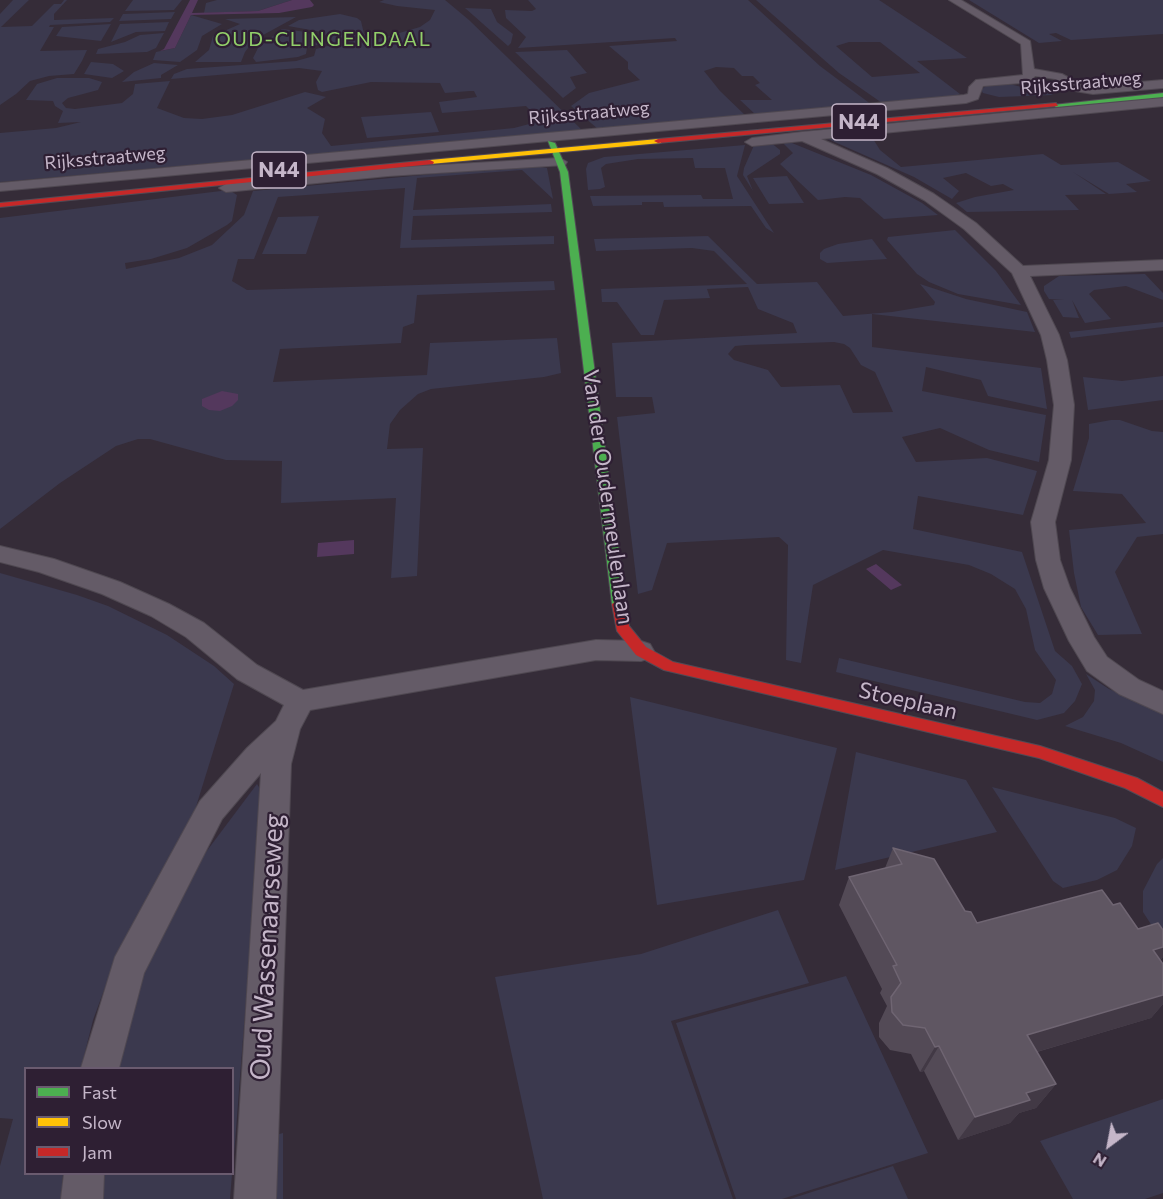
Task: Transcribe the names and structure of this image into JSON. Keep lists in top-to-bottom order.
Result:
{
  "streets": {
    "main road": [
      "Rijksstraatweg",
      "N44",
      "Van der Oudermeulenlaan",
      "Stoeplaan"
    ],
    "street": ["Oud Wassenaarseweg"]
  },
  "crossings": [
    ["Rijksstraatweg", "Van der Oudermeulenlaan"],
    ["Van der Oudermeulenlaan", "Stoeplaan"],
    ["Van der Oudermeulenlaan", "Oud Wassenaarseweg"]
  ],
  "districts": ["OUD-CLINGENDAAL"],
  "legend": ["Fast", "Slow", "Jam"],
  "north": "bottom left"
}
